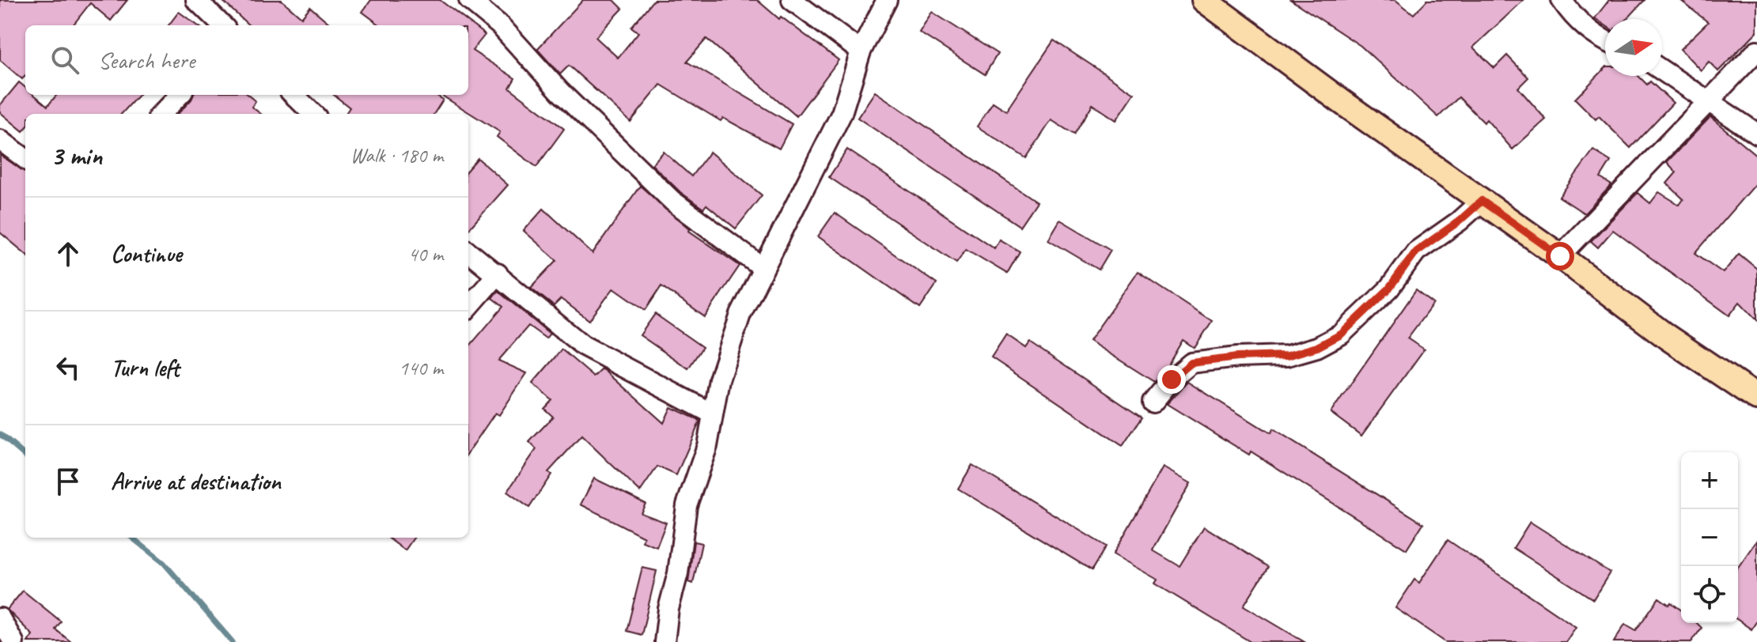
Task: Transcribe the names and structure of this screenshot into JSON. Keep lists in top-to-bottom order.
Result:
{
  "north": "right",
  "page": {
    "search": "Search here",
    "heading": ["3 min", "Walk · 180 m"],
    "list": [
      ["Continue", "40 m"],
      ["Turn left", "140 m"],
      "Arrive at destination"
    ],
    "map_buttons": ["+", "−"]
  }
}
